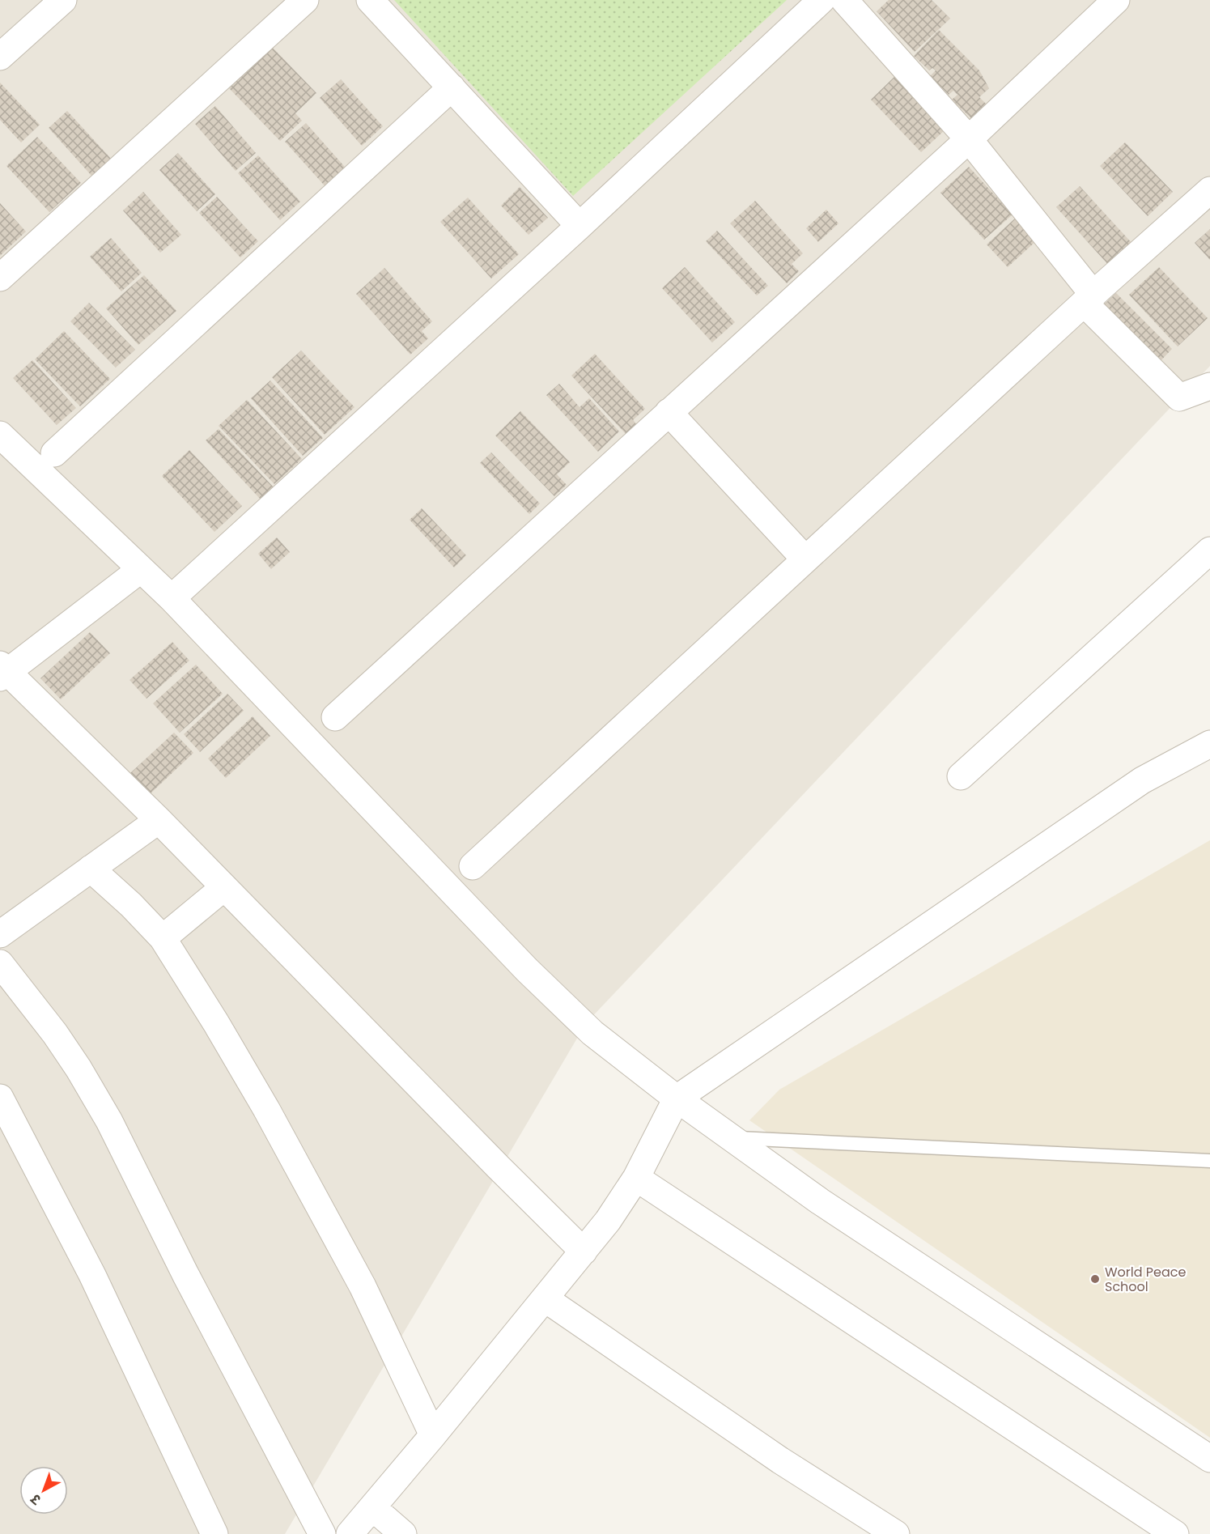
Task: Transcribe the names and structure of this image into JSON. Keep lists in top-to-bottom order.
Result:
{
  "places": ["World Peace School"],
  "north": "bottom left"
}
